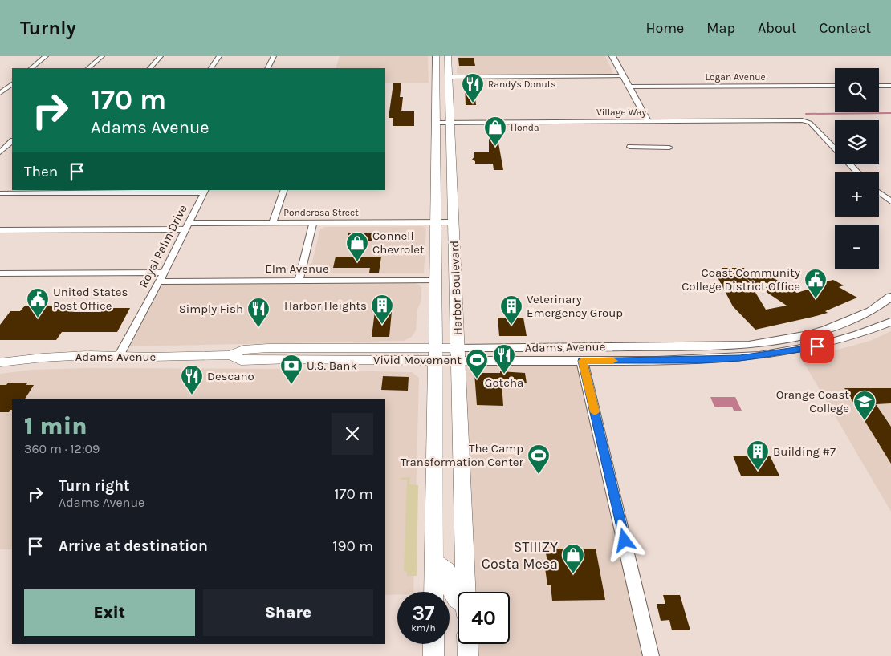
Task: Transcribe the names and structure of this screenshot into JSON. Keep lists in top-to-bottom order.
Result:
{
  "streets": {
    "main road": ["Harbor Boulevard", "Adams Avenue"],
    "street": [
      "Logan Avenue",
      "Village Way",
      "Ponderosa Street",
      "Royal Palm Drive",
      "Elm Avenue"
    ]
  },
  "crossings": [
    ["Village Way", "Harbor Boulevard"],
    ["Ponderosa Street", "Royal Palm Drive"],
    ["Ponderosa Street", "Harbor Boulevard"],
    ["Royal Palm Drive", "Elm Avenue"],
    ["Royal Palm Drive", "Adams Avenue"],
    ["Elm Avenue", "Harbor Boulevard"],
    ["Harbor Boulevard", "Adams Avenue"]
  ],
  "places": {
    "restaurant": [
      "Randy's Donuts",
      "Simply Fish",
      "Gotcha",
      "Descano"
    ],
    "shop": ["Honda", "Connell Chevrolet", "STIIIZY Costa Mesa"],
    "public building": ["Coast Community College District Office", "United States Post Office"],
    "building": ["Harbor Heights", "Veterinary Emergency Group", "Building #7"],
    "sports": ["Vivid Movement", "The Camp Transformation Center"],
    "bank": ["U.S. Bank"],
    "school or university": ["Orange Coast College"]
  },
  "page": {
    "header": "Turnly",
    "nav": [
      "Home",
      "Map",
      "About",
      "Contact"
    ],
    "map_buttons": ["+", "−"],
    "turn": ["170 m", "Adams Avenue"],
    "then": "Then",
    "heading": ["1 min", "360 m · 12:09"],
    "list": [
      {
        "name": "Turn right",
        "note": "Adams Avenue",
        "value": "170 m"
      },
      {
        "name": "Arrive at destination",
        "value": "190 m"
      }
    ],
    "buttons": ["Exit", "Share"],
    "speed": "37 km/h",
    "limit": "40"
  }
}
